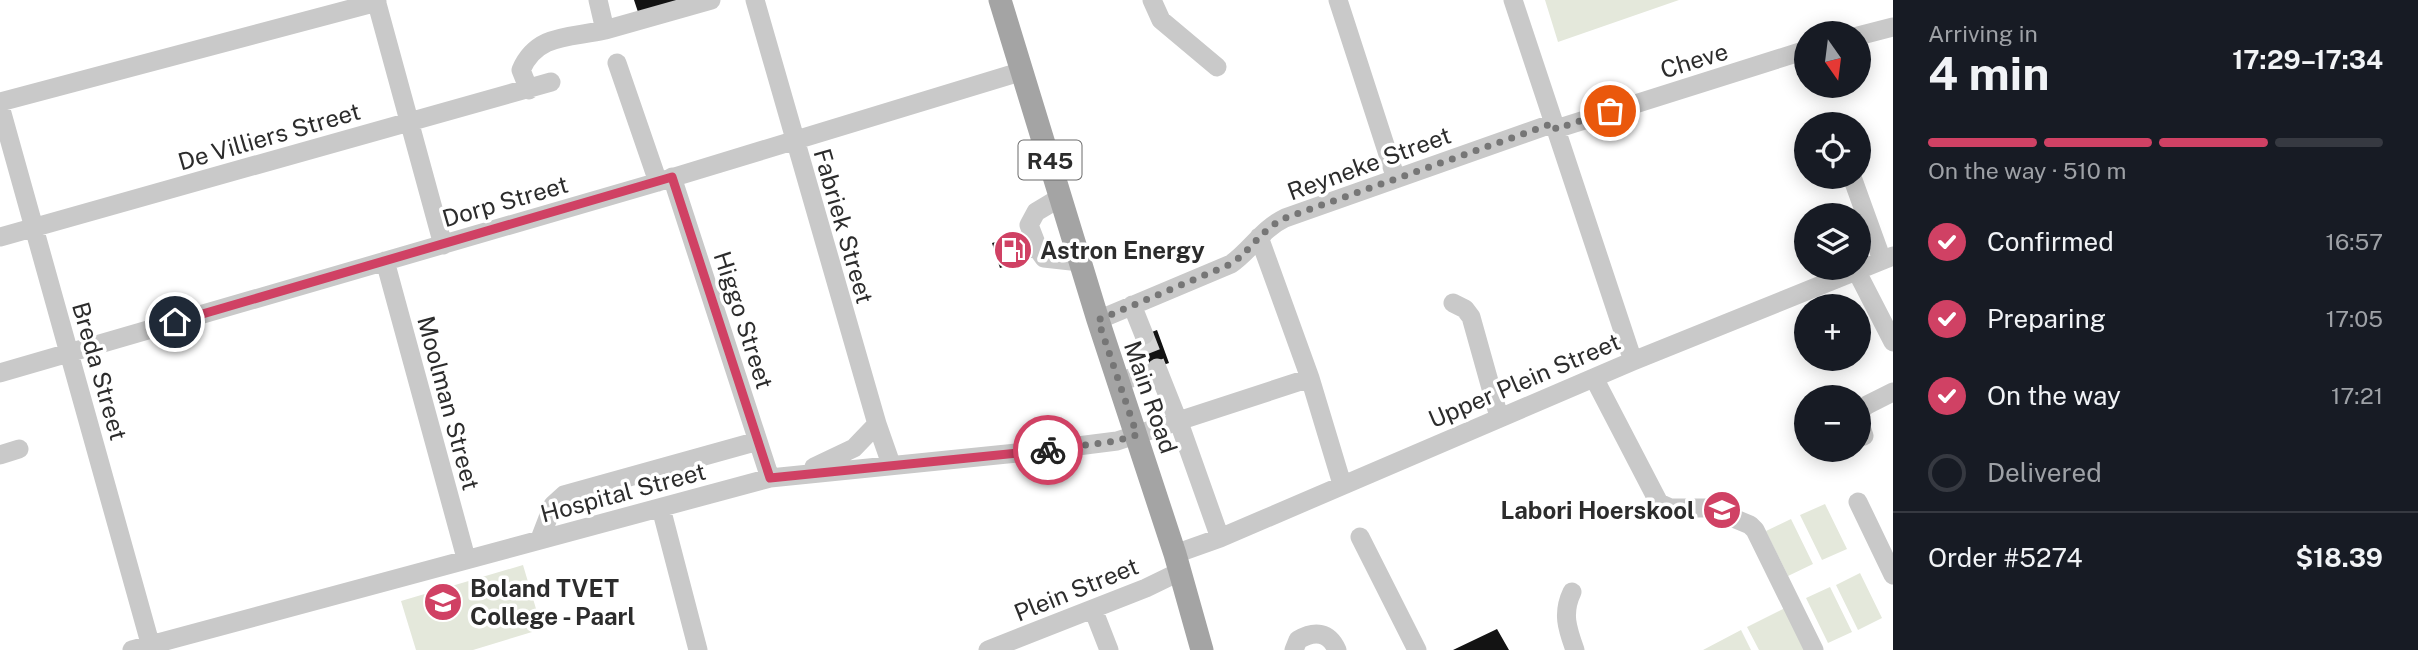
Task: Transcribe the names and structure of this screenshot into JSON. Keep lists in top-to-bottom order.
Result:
{
  "streets": {
    "main road": ["R45", "Main Road"],
    "street": [
      "Cheve",
      "De Villiers Street",
      "Reyneke Street",
      "Dorp Street",
      "Fabriek Street",
      "Higgo Street",
      "Breda Street",
      "Upper Plein Street",
      "Moolman Street",
      "Hospital Street",
      "Plein Street"
    ]
  },
  "crossings": [
    ["Cheve", "Reyneke Street"],
    ["De Villiers Street", "Breda Street"],
    ["Reyneke Street", "Main Road"],
    ["Dorp Street", "Fabriek Street"],
    ["Dorp Street", "Higgo Street"],
    ["Dorp Street", "Breda Street"],
    ["Dorp Street", "Main Road"],
    ["Dorp Street", "Moolman Street"],
    ["Fabriek Street", "Hospital Street"],
    ["Higgo Street", "Hospital Street"],
    ["Breda Street", "Hospital Street"],
    ["Upper Plein Street", "Main Road"],
    ["Upper Plein Street", "Plein Street"],
    ["Main Road", "Hospital Street"],
    ["Main Road", "Plein Street"],
    ["Moolman Street", "Hospital Street"]
  ],
  "places": {
    "fuel station": ["Astron Energy"],
    "school or university": ["Labori Hoerskool", "Boland TVET College - Paarl"]
  },
  "north": "bottom",
  "page": {
    "heading": ["4 min", "Arriving in", "17:29–17:34"],
    "panel": ["Order #5274", "$18.39"],
    "map_buttons": ["+", "−"],
    "bar": "On the way · 510 m",
    "list": [
      ["Confirmed", "16:57"],
      ["Preparing", "17:05"],
      ["On the way", "17:21"],
      "Delivered"
    ]
  }
}
